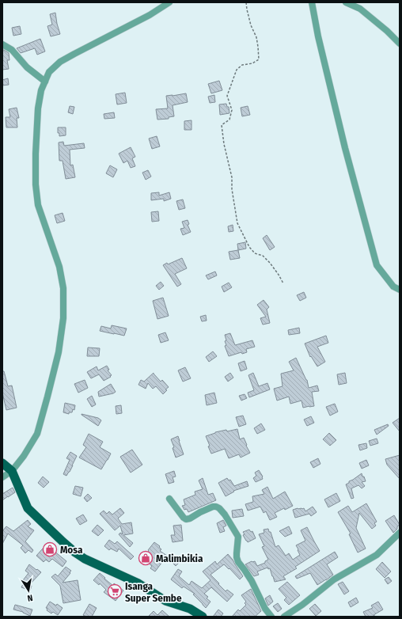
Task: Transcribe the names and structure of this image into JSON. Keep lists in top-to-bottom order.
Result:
{
  "places": {
    "shop": ["Mosa", "Malimbikia"],
    "supermarket": ["Isanga Super Sembe"]
  },
  "north": "bottom"
}
